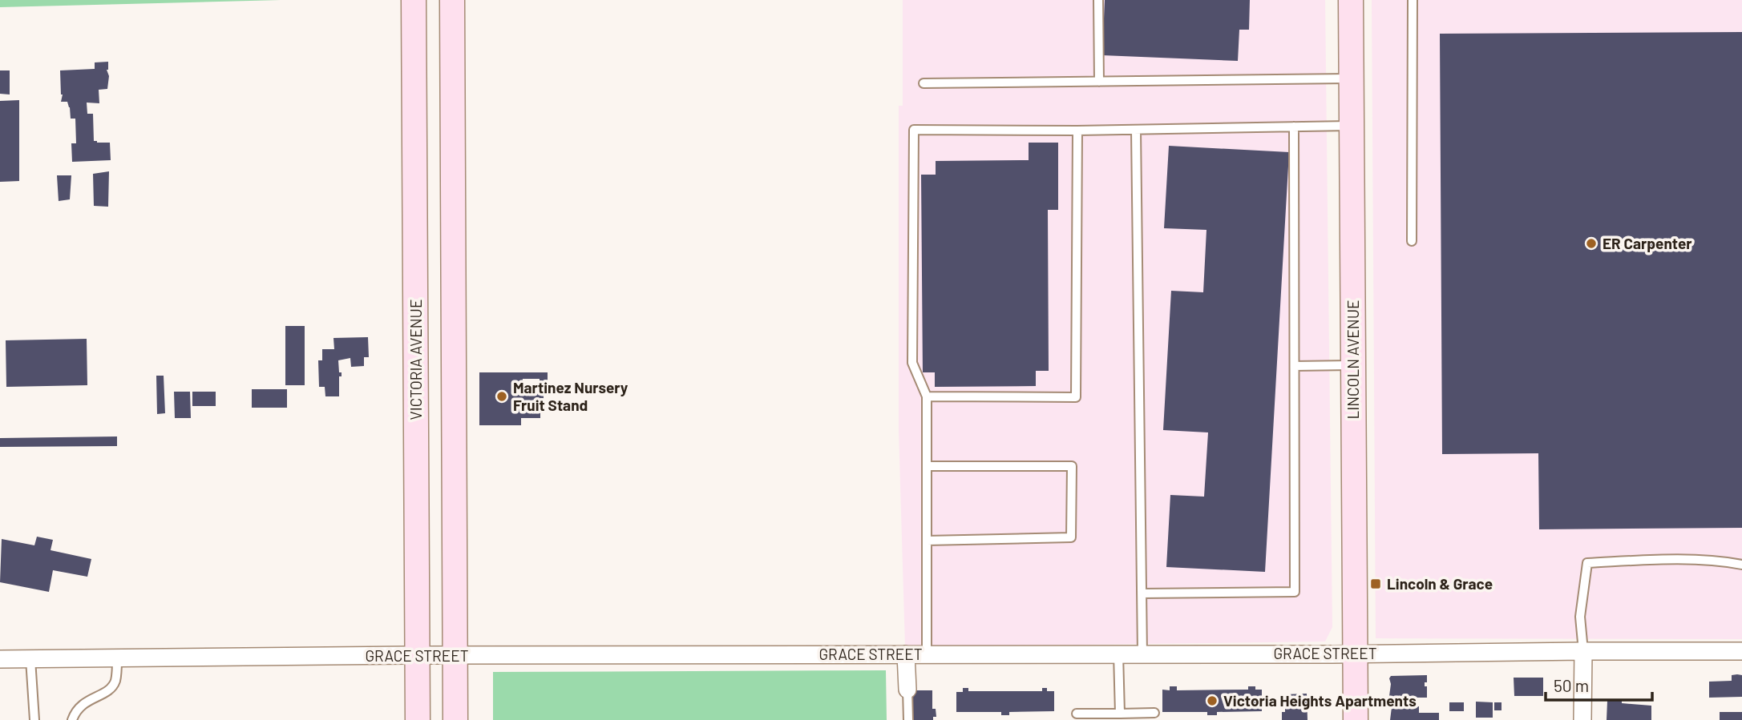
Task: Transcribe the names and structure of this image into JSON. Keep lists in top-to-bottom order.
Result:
{
  "streets": {
    "main road": ["VICTORIA AVENUE", "LINCOLN AVENUE"],
    "street": ["GRACE STREET"]
  },
  "crossings": [
    ["VICTORIA AVENUE", "GRACE STREET"],
    ["LINCOLN AVENUE", "GRACE STREET"]
  ],
  "places": {
    "other": ["ER Carpenter", "Martinez Nursery Fruit Stand", "Victoria Heights Apartments"],
    "transit": ["Lincoln & Grace"]
  },
  "scale_bar": "50 m"
}
